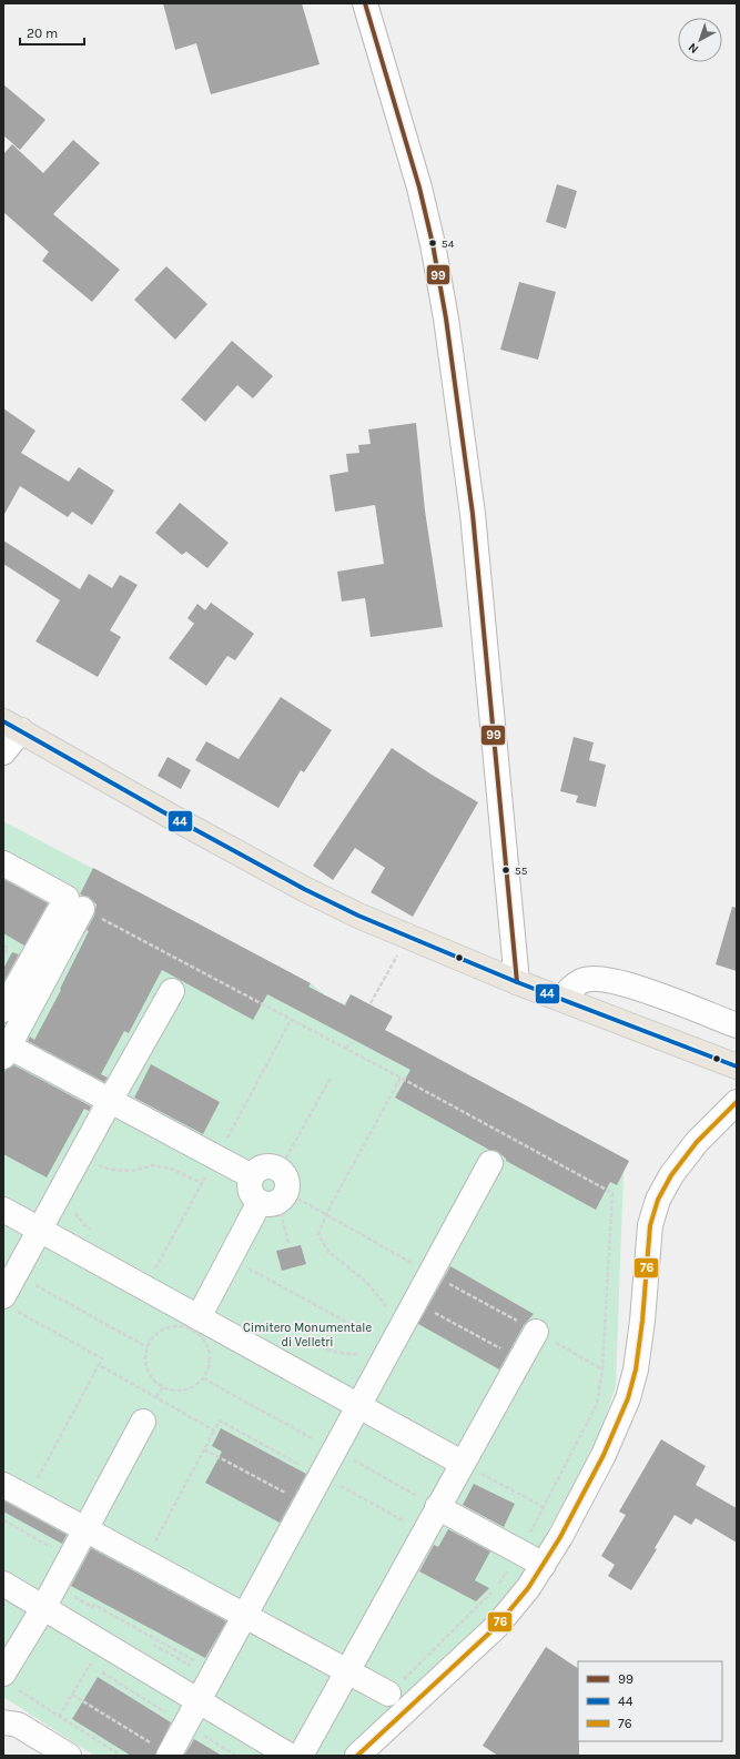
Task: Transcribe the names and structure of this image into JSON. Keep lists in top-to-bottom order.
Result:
{
  "parks": ["Cimitero Monumentale di Velletri"],
  "places": ["54", "55"],
  "lines": ["transit line 99", "transit line 44", "transit line 76"],
  "legend": ["99", "44", "76"],
  "scale_bar": "20 m",
  "north": "bottom left"
}
